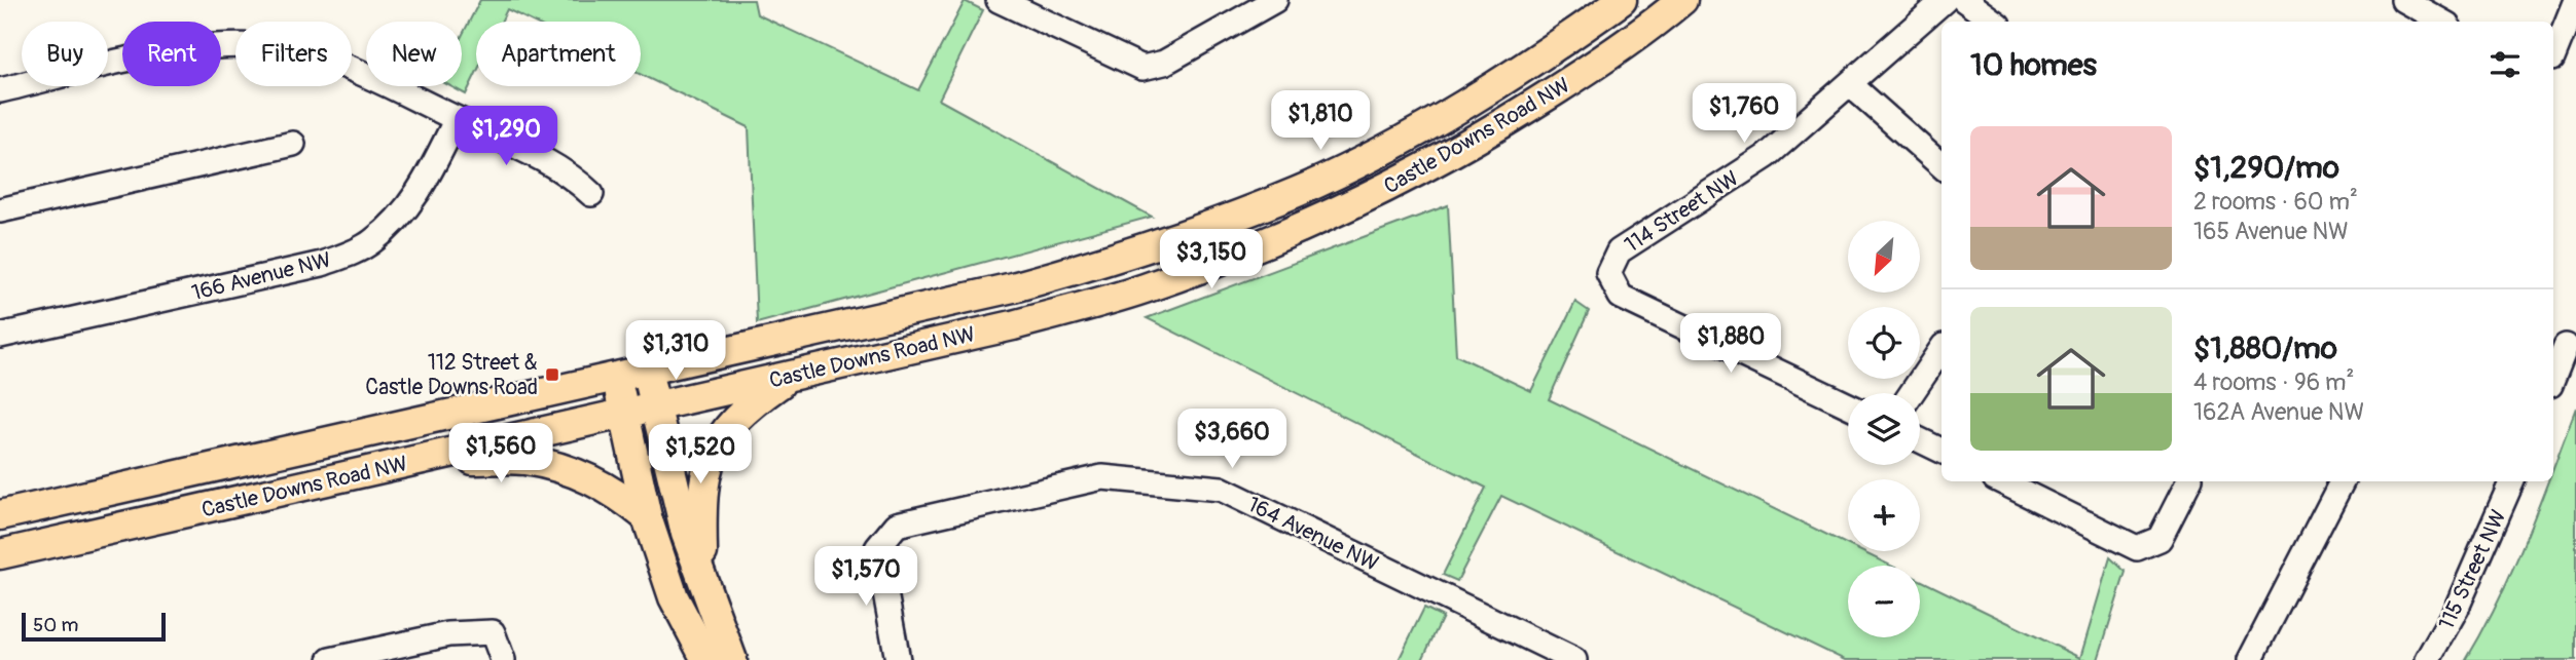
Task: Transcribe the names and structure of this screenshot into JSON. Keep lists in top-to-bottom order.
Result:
{
  "streets": {
    "main road": ["Castle Downs Road NW"],
    "street": [
      "114 Street NW",
      "166 Avenue NW",
      "164 Avenue NW",
      "115 Street NW"
    ]
  },
  "places": {
    "transit": ["112 Street & Castle Downs Road"]
  },
  "scale_bar": "50 m",
  "north": "bottom left",
  "page": {
    "chip": [
      "Buy",
      "Rent",
      "Filters",
      "New",
      "Apartment"
    ],
    "heading": "10 homes",
    "price": [
      "$1,760",
      "$1,810",
      "$1,290",
      "$3,150",
      "$1,880",
      "$1,310",
      "$3,660",
      "$1,560",
      "$1,520",
      "$1,570"
    ],
    "list": [
      {
        "name": "$1,290/mo",
        "note": "2 rooms · 60 m² · 165 Avenue NW"
      },
      {
        "name": "$1,880/mo",
        "note": "4 rooms · 96 m² · 162A Avenue NW"
      }
    ],
    "map_buttons": ["+", "−"],
    "scale": "50 m"
  }
}
